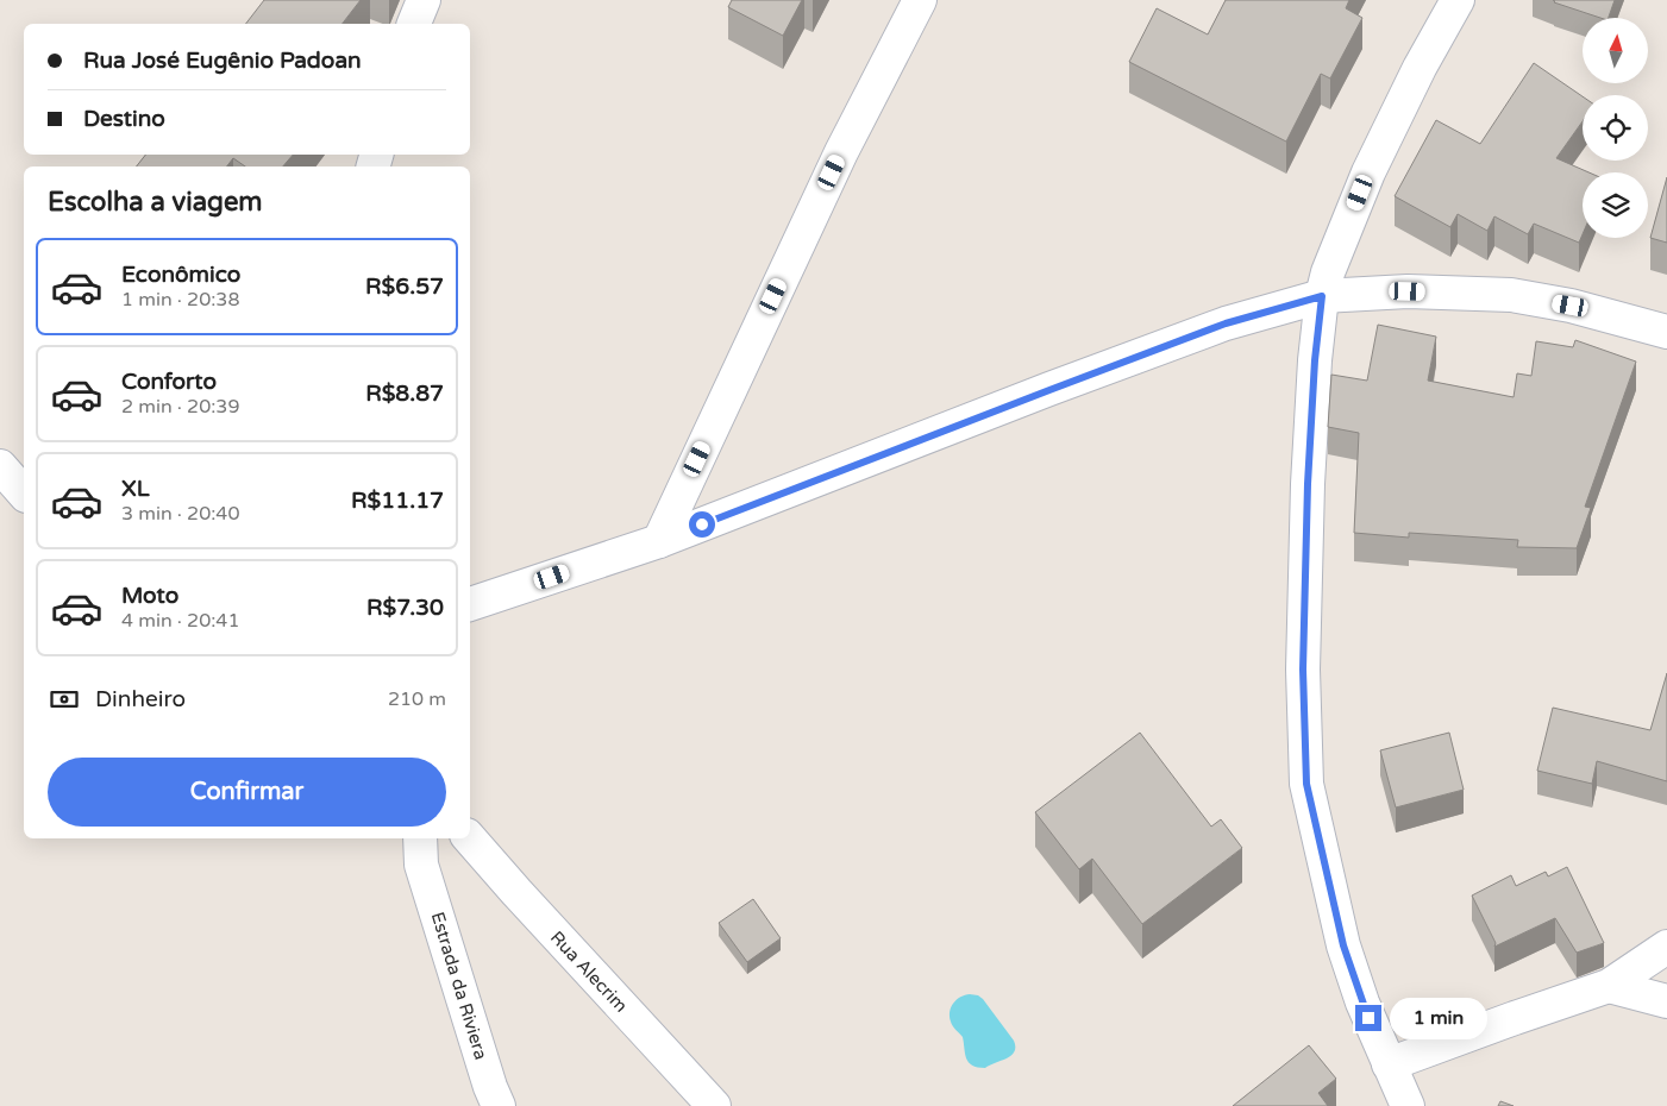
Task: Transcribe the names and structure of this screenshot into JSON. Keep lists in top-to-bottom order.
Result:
{
  "streets": {
    "street": ["Rua Alecrim", "Estrada da Riviera"]
  },
  "north": "top",
  "page": {
    "banner": ["Rua José Eugênio Padoan", "Destino"],
    "heading": "Escolha a viagem",
    "list": [
      {
        "name": "Econômico",
        "note": "1 min · 20:38",
        "value": "R$6.57"
      },
      {
        "name": "Conforto",
        "note": "2 min · 20:39",
        "value": "R$8.87"
      },
      {
        "name": "XL",
        "note": "3 min · 20:40",
        "value": "R$11.17"
      },
      {
        "name": "Moto",
        "note": "4 min · 20:41",
        "value": "R$7.30"
      }
    ],
    "pay": ["Dinheiro", "210 m"],
    "buttons": "Confirmar",
    "bubble": "1 min"
  }
}
